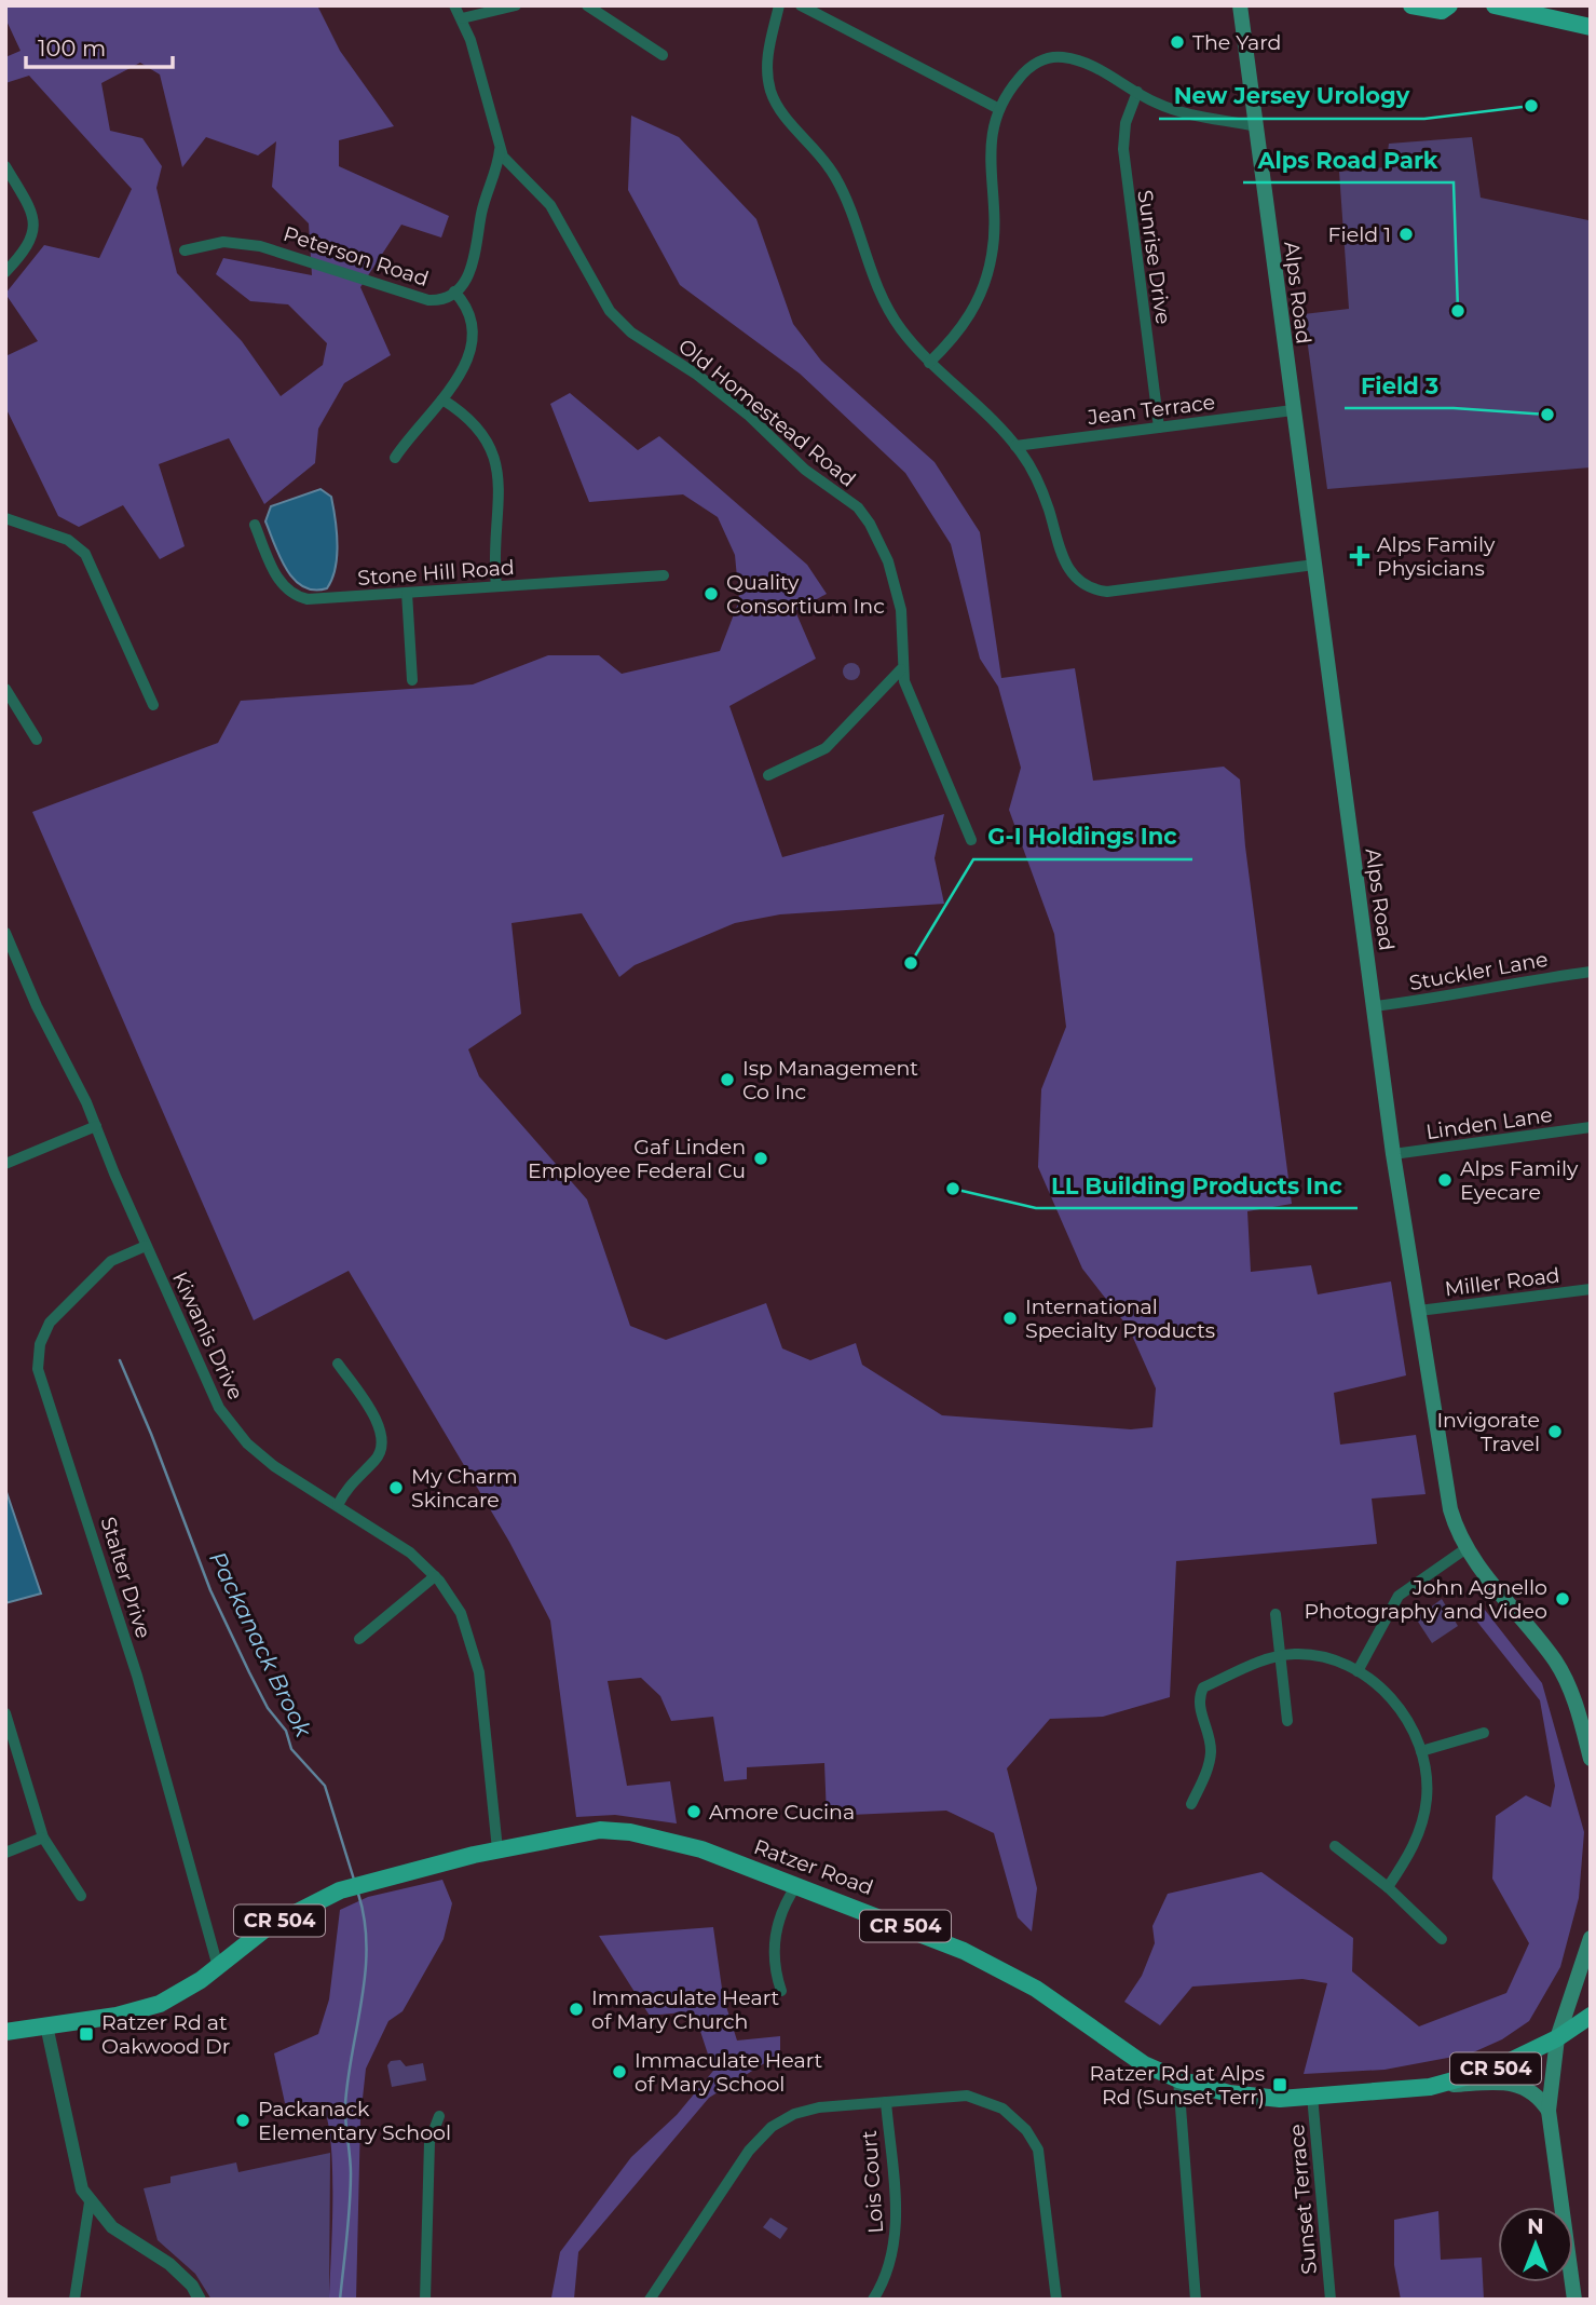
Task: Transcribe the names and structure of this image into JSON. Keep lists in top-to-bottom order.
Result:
{
  "streets": {
    "main road": ["Alps Road", "Ratzer Road", "CR 504"],
    "street": [
      "Peterson Road",
      "Sunrise Drive",
      "Jean Terrace",
      "Old Homestead Road",
      "Stone Hill Road",
      "Stuckler Lane",
      "Linden Lane",
      "Miller Road",
      "Kiwanis Drive",
      "Stalter Drive",
      "Lois Court",
      "Sunset Terrace"
    ]
  },
  "crossings": [
    ["Peterson Road", "Old Homestead Road"],
    ["Sunrise Drive", "Jean Terrace"],
    ["Alps Road", "Jean Terrace"],
    ["Alps Road", "Stuckler Lane"],
    ["Alps Road", "Linden Lane"],
    ["Alps Road", "Miller Road"],
    ["Kiwanis Drive", "Stalter Drive"],
    ["Kiwanis Drive", "Ratzer Road"],
    ["Stalter Drive", "Ratzer Road"],
    ["Ratzer Road", "CR 504"],
    ["Ratzer Road", "Sunset Terrace"]
  ],
  "water": ["Packanack Brook"],
  "places": {
    "other": [
      "The Yard",
      "New Jersey Urology",
      "Field 1",
      "Alps Road Park",
      "Field 3",
      "Quality Consortium Inc",
      "G-I Holdings Inc",
      "Isp Management Co Inc",
      "Gaf Linden Employee Federal Cu",
      "Alps Family Eyecare",
      "LL Building Products Inc",
      "International Specialty Products",
      "Invigorate Travel",
      "My Charm Skincare",
      "John Agnello Photography and Video",
      "Amore Cucina",
      "Immaculate Heart of Mary Church",
      "Immaculate Heart of Mary School",
      "Packanack Elementary School"
    ],
    "health": ["Alps Family Physicians"],
    "transit": ["Ratzer Rd at Oakwood Dr", "Ratzer Rd at Alps Rd (Sunset Terr)"]
  },
  "scale_bar": "100 m",
  "north": "top"
}
